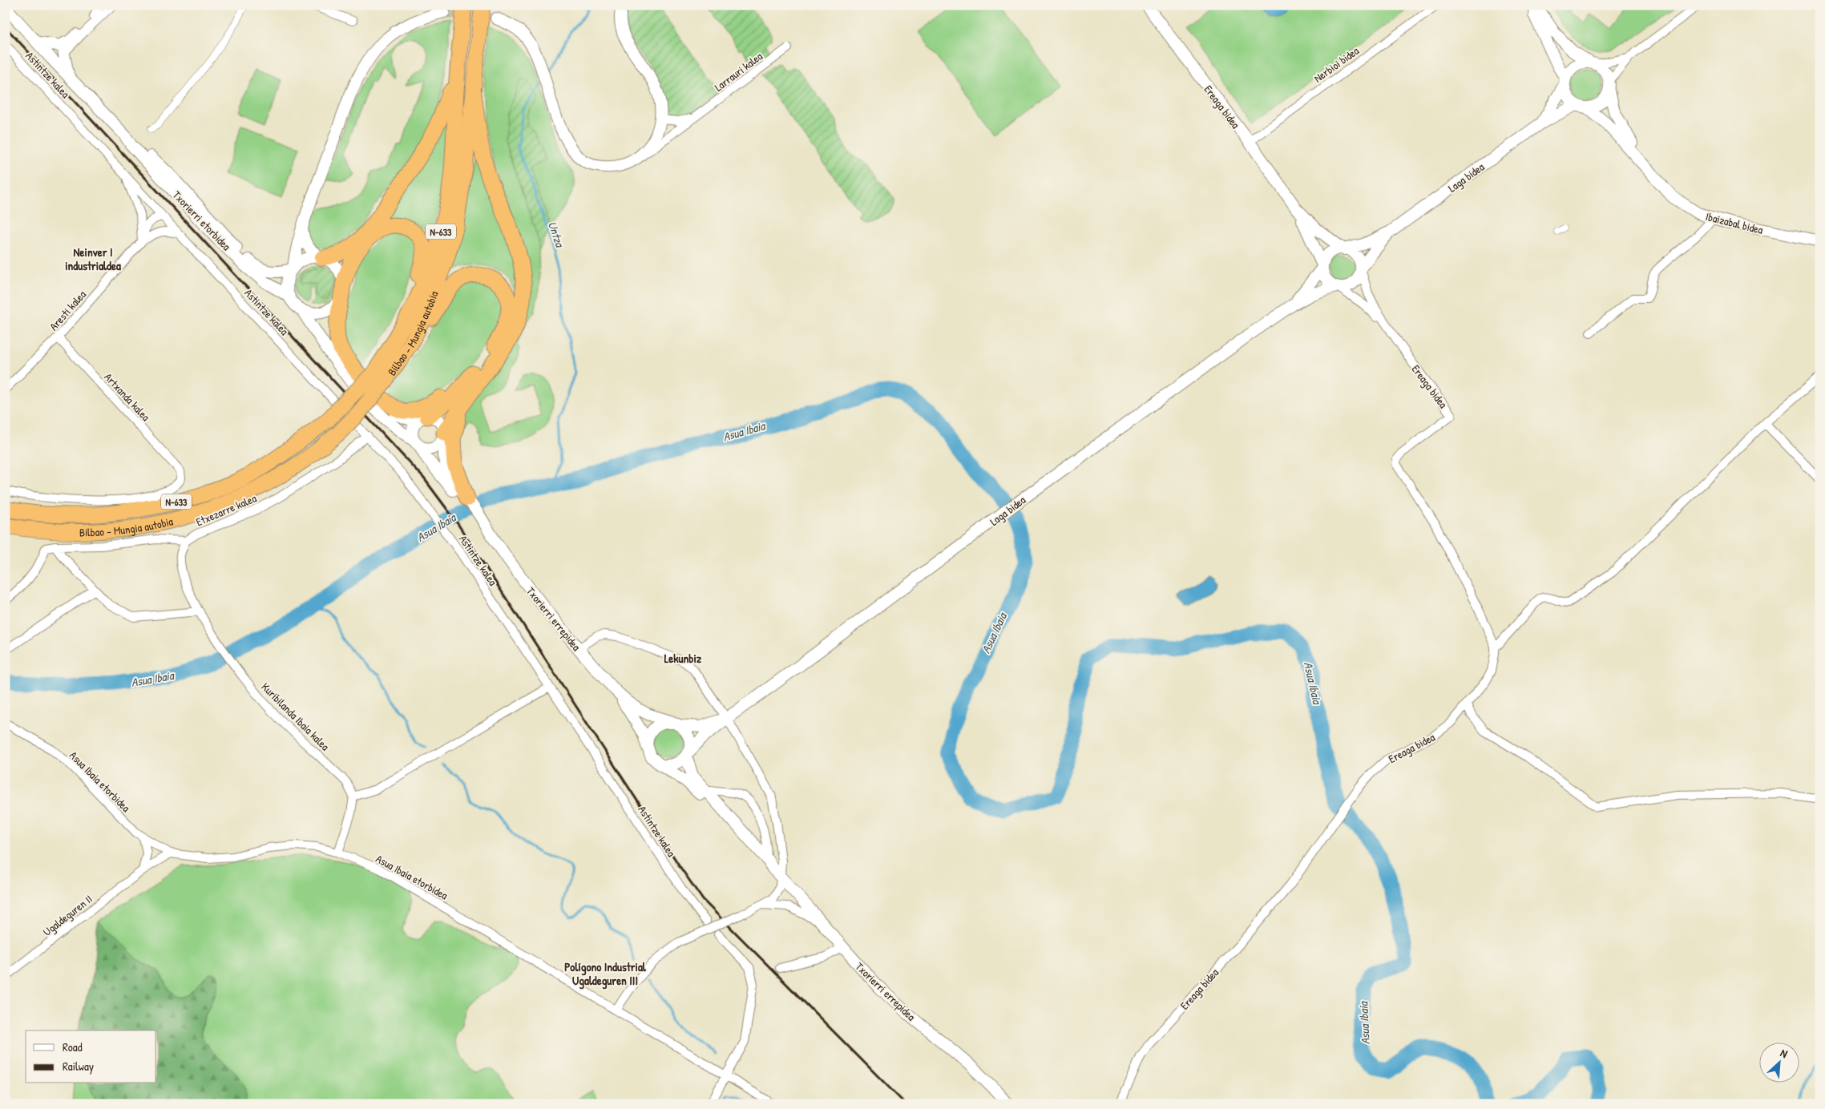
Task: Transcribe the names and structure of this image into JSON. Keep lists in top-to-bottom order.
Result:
{
  "streets": {
    "highway": ["N-633", "Bilbao - Mungia autobia"],
    "street": [
      "Nerbioi bidea",
      "Larrauri kalea",
      "Astintze kalea",
      "Ereaga bidea",
      "Laga bidea",
      "Txorierri etorbidea",
      "Ibaizabal bidea",
      "Aresti kalea",
      "Artxanda kalea",
      "Etxezarre kalea",
      "Txorierri errepidea",
      "Kuribilanda Ibaia kalea",
      "Asua Ibaia etorbidea",
      "Ugaldeguren II"
    ]
  },
  "crossings": [
    ["Nerbioi bidea", "Ereaga bidea"],
    ["Astintze kalea", "Aresti kalea"],
    ["Astintze kalea", "Etxezarre kalea"],
    ["Ereaga bidea", "Laga bidea"],
    ["Laga bidea", "Ibaizabal bidea"],
    ["Laga bidea", "Txorierri errepidea"],
    ["Txorierri etorbidea", "Txorierri errepidea"],
    ["Aresti kalea", "Artxanda kalea"],
    ["Etxezarre kalea", "Kuribilanda Ibaia kalea"],
    ["Asua Ibaia etorbidea", "Ugaldeguren II"]
  ],
  "districts": ["Neinver I industrialdea", "Lekunbiz", "Polígono Industrial Ugaldeguren III"],
  "water": ["Untza", "Asua Ibaia"],
  "legend": ["Road", "Railway"],
  "north": "top right"
}
